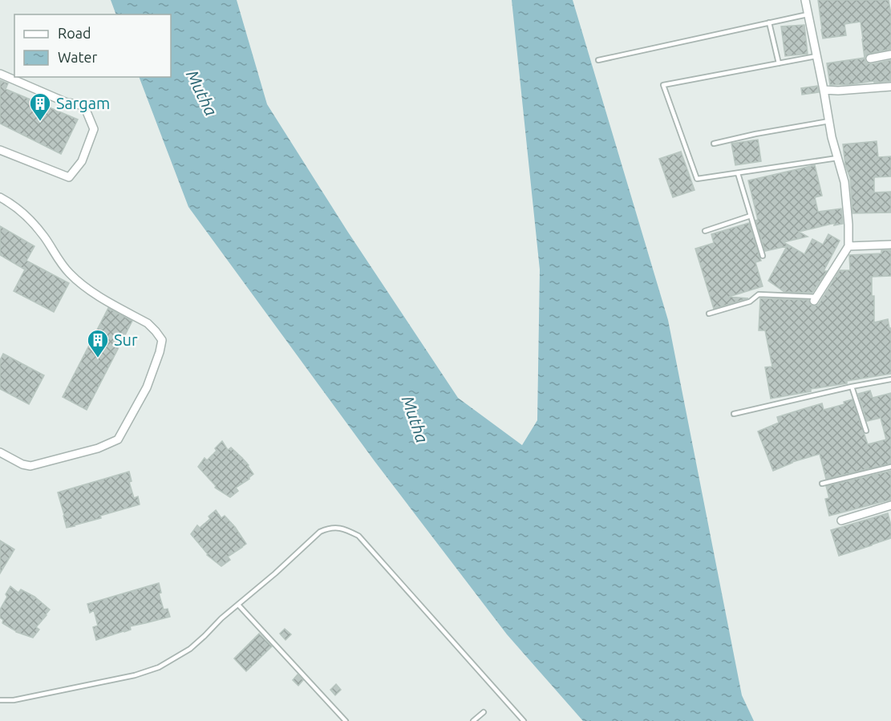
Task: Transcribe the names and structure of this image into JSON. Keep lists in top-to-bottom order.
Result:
{
  "water": ["Mutha"],
  "places": {
    "building": ["Sargam", "Sur"]
  },
  "legend": ["Road", "Water"]
}
